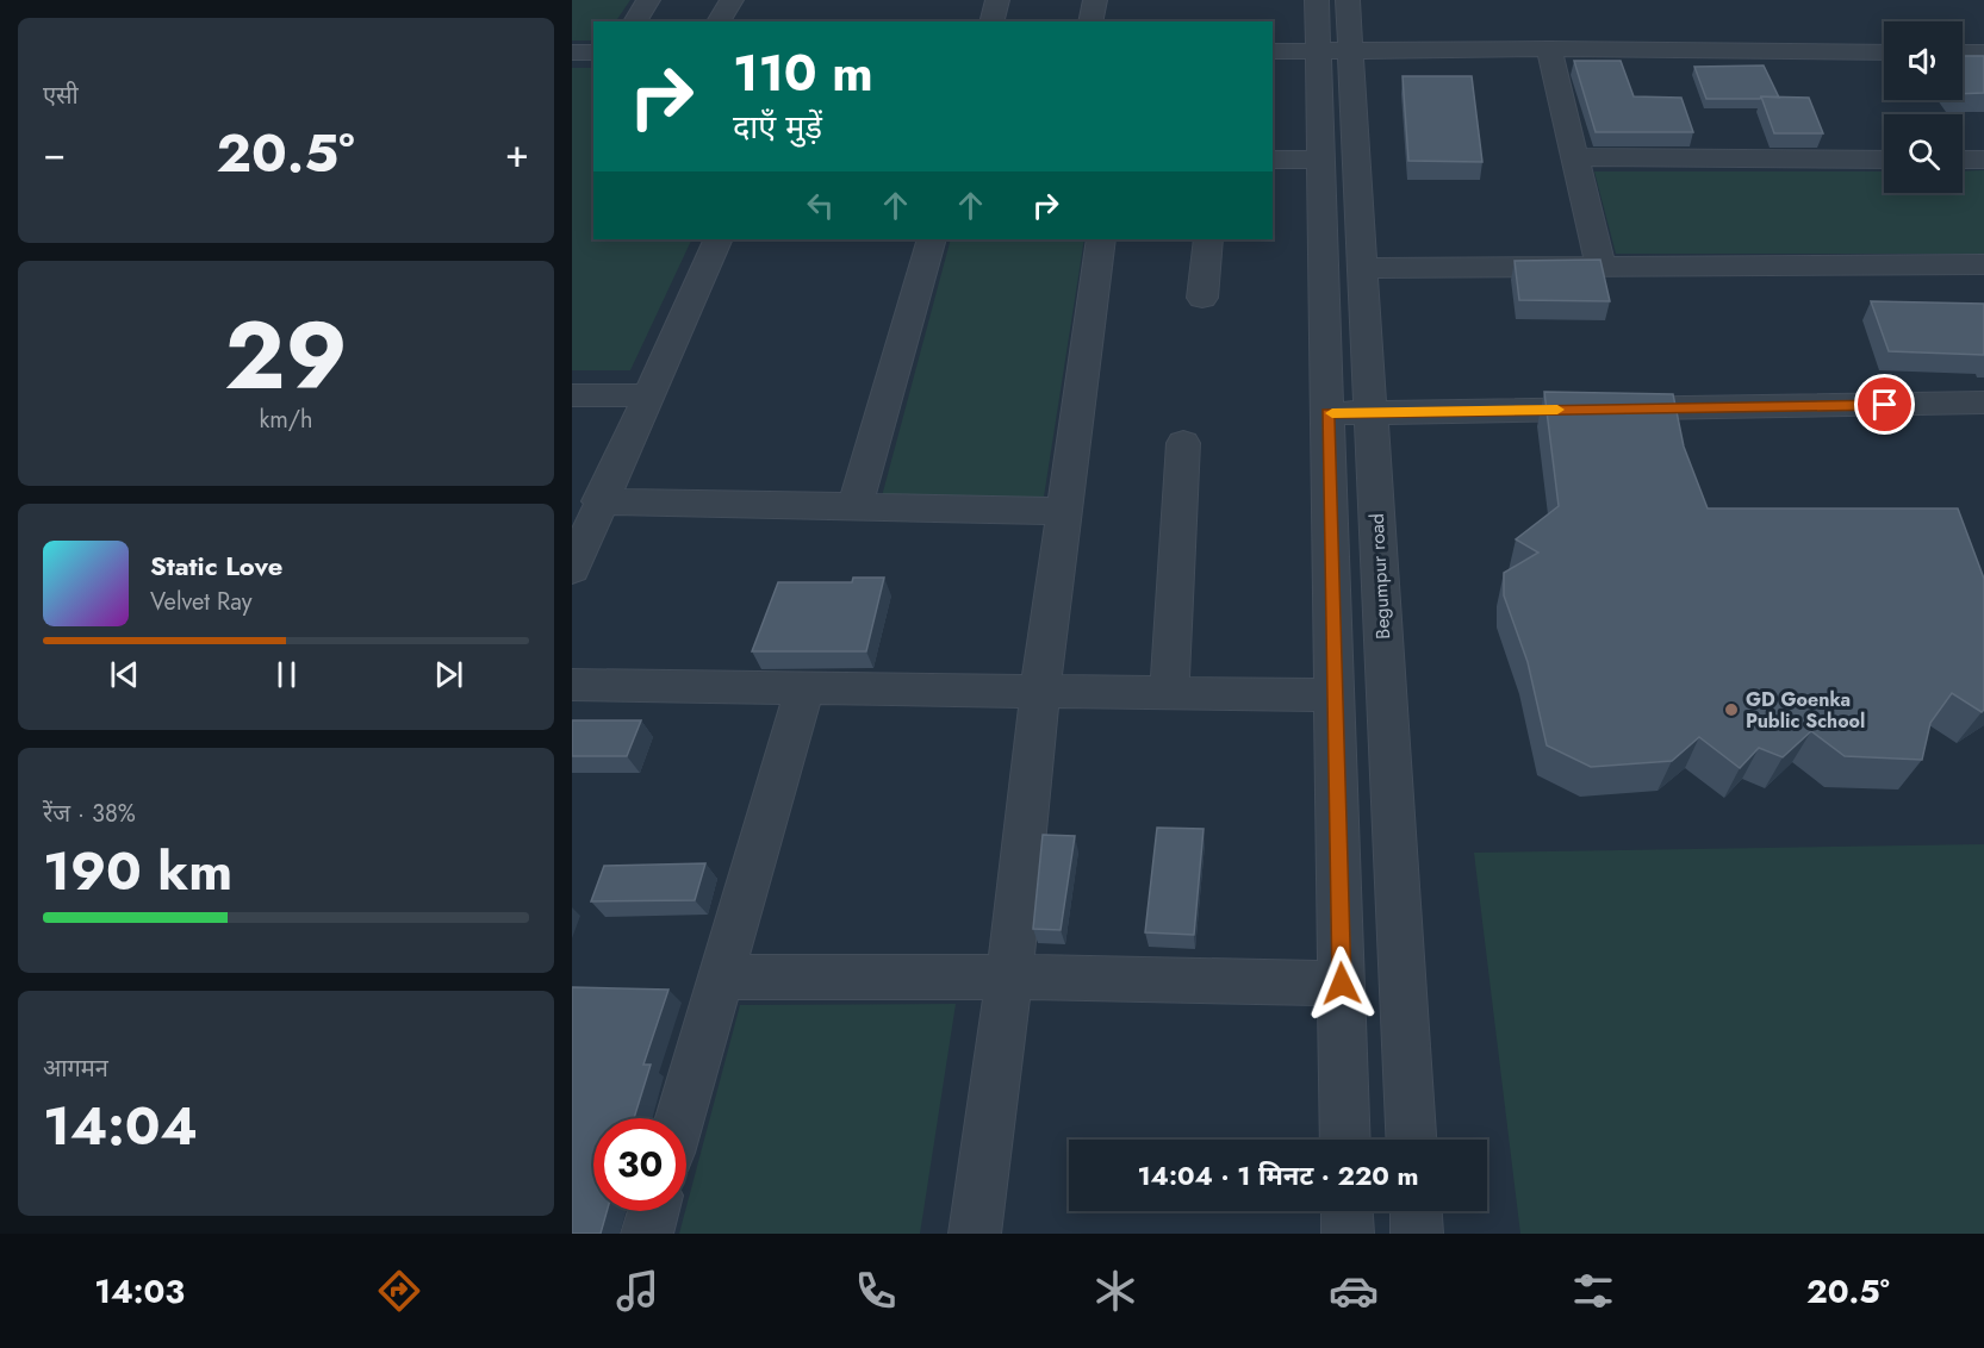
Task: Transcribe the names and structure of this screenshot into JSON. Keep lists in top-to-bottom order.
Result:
{
  "streets": {
    "street": ["Begumpur road"]
  },
  "places": ["GD Goenka Public School"],
  "page": {
    "tile": [
      "एसी",
      ["29", "km/h"],
      ["रेंज · 38%", "190 km"],
      ["आगमन", "14:04"]
    ],
    "turn": ["110 m", "दाएँ मुड़ें"],
    "heat": ["−", "20.5°", "+"],
    "song": ["Static Love", "Velvet Ray"],
    "limit": "30",
    "trip": "14:04 · 1 मिनट · 220 m",
    "tabs": ["14:03", "20.5°"]
  }
}
